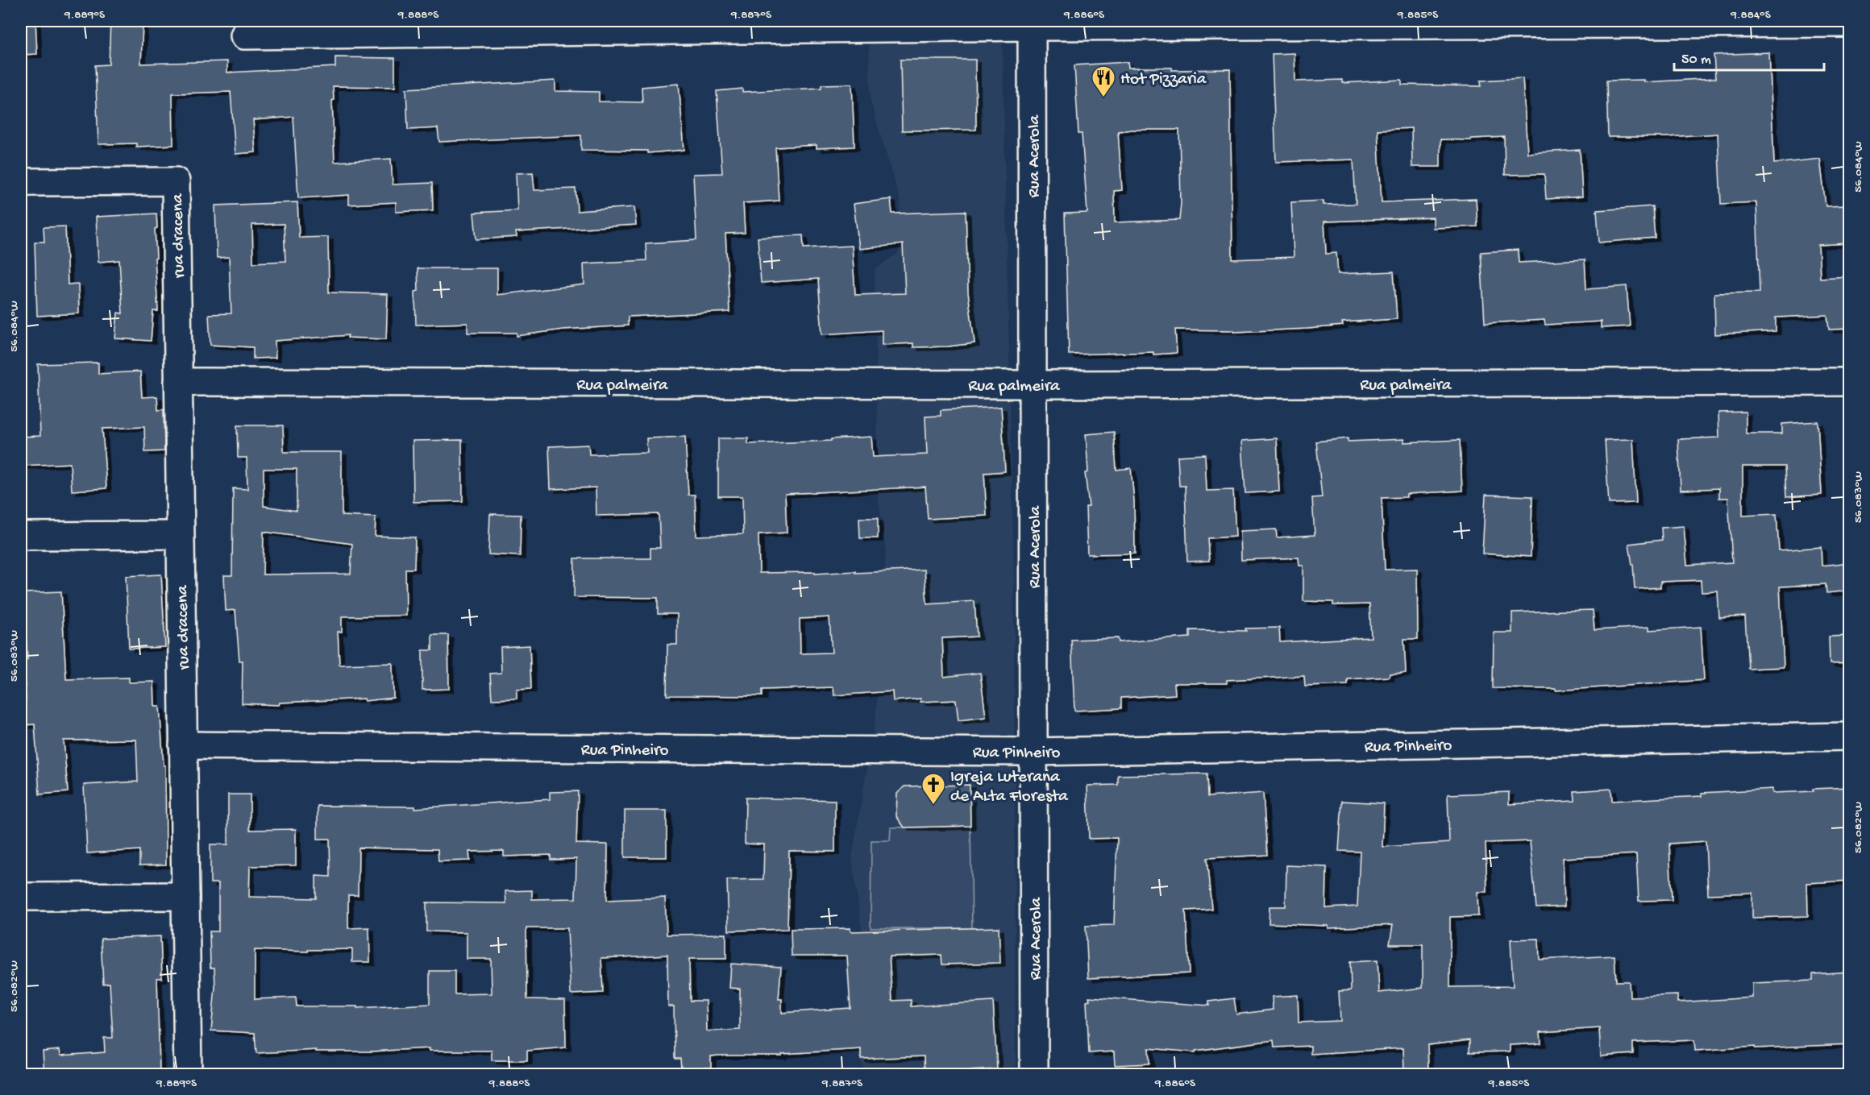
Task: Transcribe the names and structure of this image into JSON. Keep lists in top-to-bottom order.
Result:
{
  "streets": {
    "street": [
      "Rua Acerola",
      "rua dracena",
      "Rua palmeira",
      "Rua Pinheiro"
    ]
  },
  "crossings": [
    ["Rua Acerola", "Rua palmeira"],
    ["Rua Acerola", "Rua Pinheiro"],
    ["rua dracena", "Rua palmeira"],
    ["rua dracena", "Rua Pinheiro"]
  ],
  "places": {
    "restaurant": ["Hot Pizzaria"],
    "church": ["Igreja Luterana de ALta Floresta"]
  },
  "scale_bar": "50 m",
  "coordinates": [
    "9.889°S",
    "9.888°S",
    "9.887°S",
    "9.886°S",
    "9.885°S",
    "9.884°S",
    "56.084°W",
    "56.083°W",
    "56.082°W"
  ]
}
